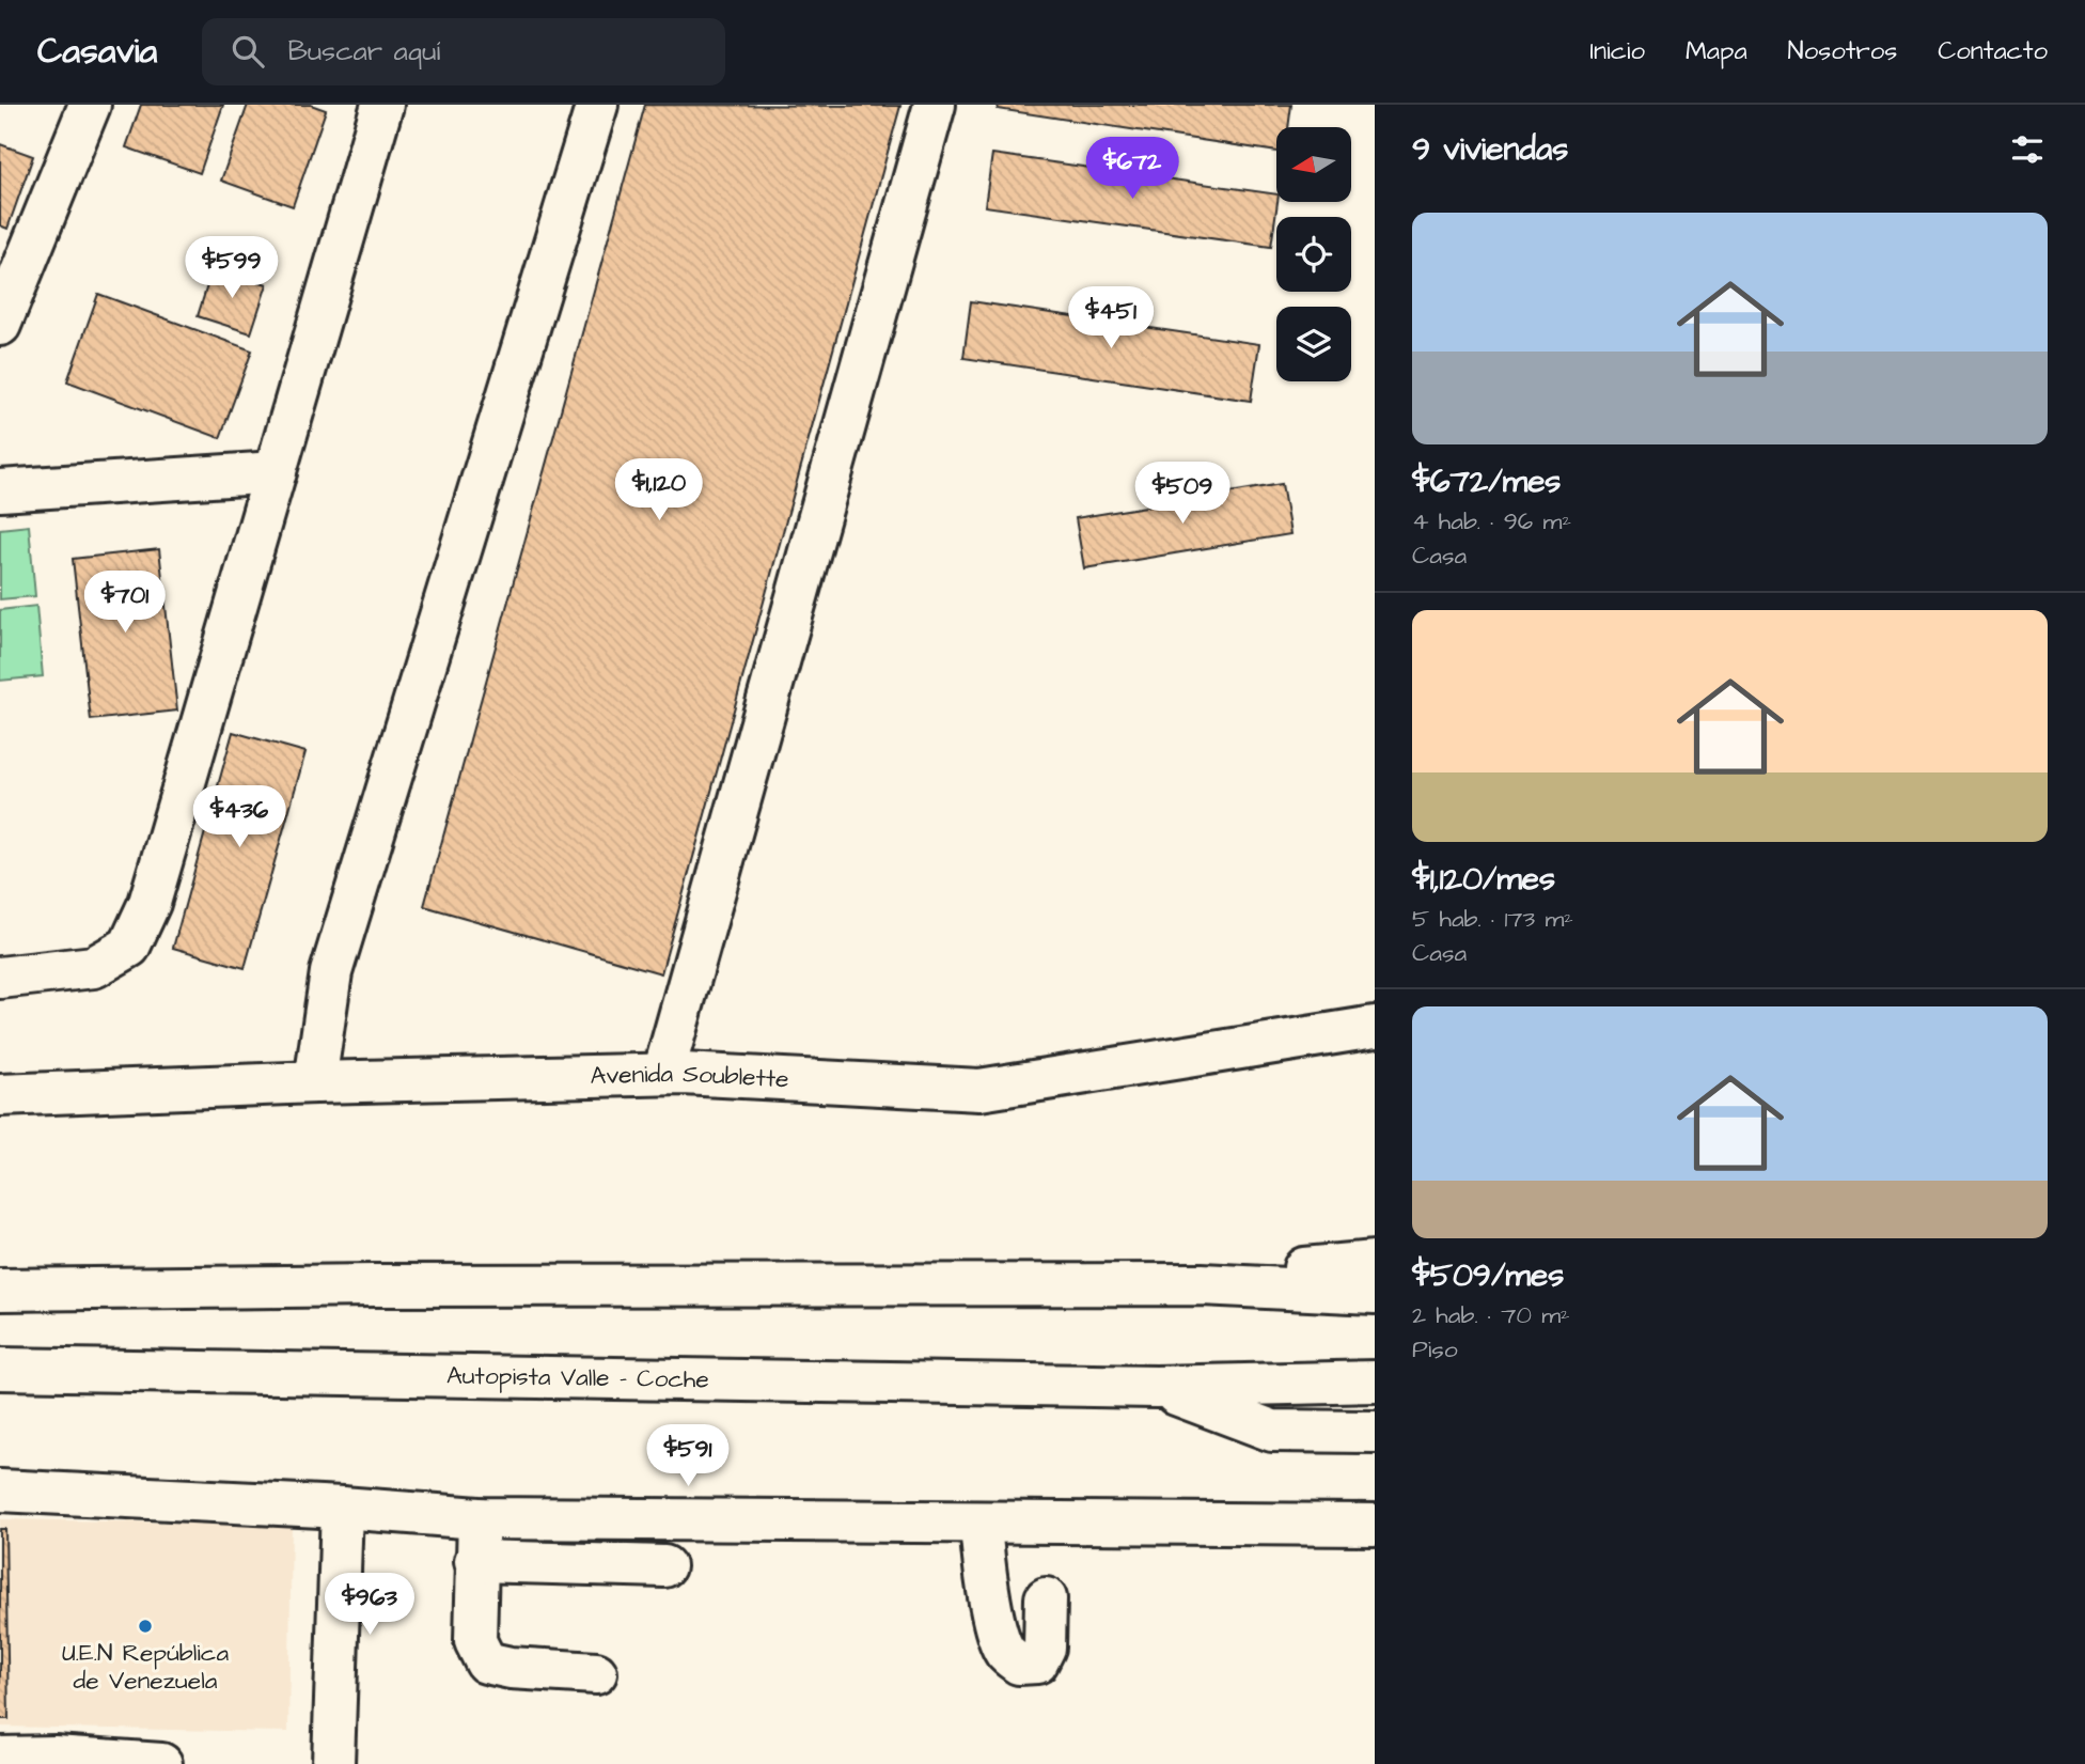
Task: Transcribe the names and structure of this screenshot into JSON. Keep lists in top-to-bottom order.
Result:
{
  "streets": {
    "main road": ["Avenida Soublette", "Autopista Valle - Coche"]
  },
  "places": ["U.E.N República de Venezuela"],
  "north": "left",
  "page": {
    "header": "Casavia",
    "search": "Buscar aquí",
    "nav": [
      "Inicio",
      "Mapa",
      "Nosotros",
      "Contacto"
    ],
    "heading": "9 viviendas",
    "price": [
      "$672",
      "$599",
      "$451",
      "$1,120",
      "$509",
      "$701",
      "$436",
      "$591",
      "$963"
    ],
    "list": [
      {
        "name": "$672/mes",
        "note": "4 hab. · 96 m² · Casa"
      },
      {
        "name": "$1,120/mes",
        "note": "5 hab. · 173 m² · Casa"
      },
      {
        "name": "$509/mes",
        "note": "2 hab. · 70 m² · Piso"
      }
    ]
  }
}
